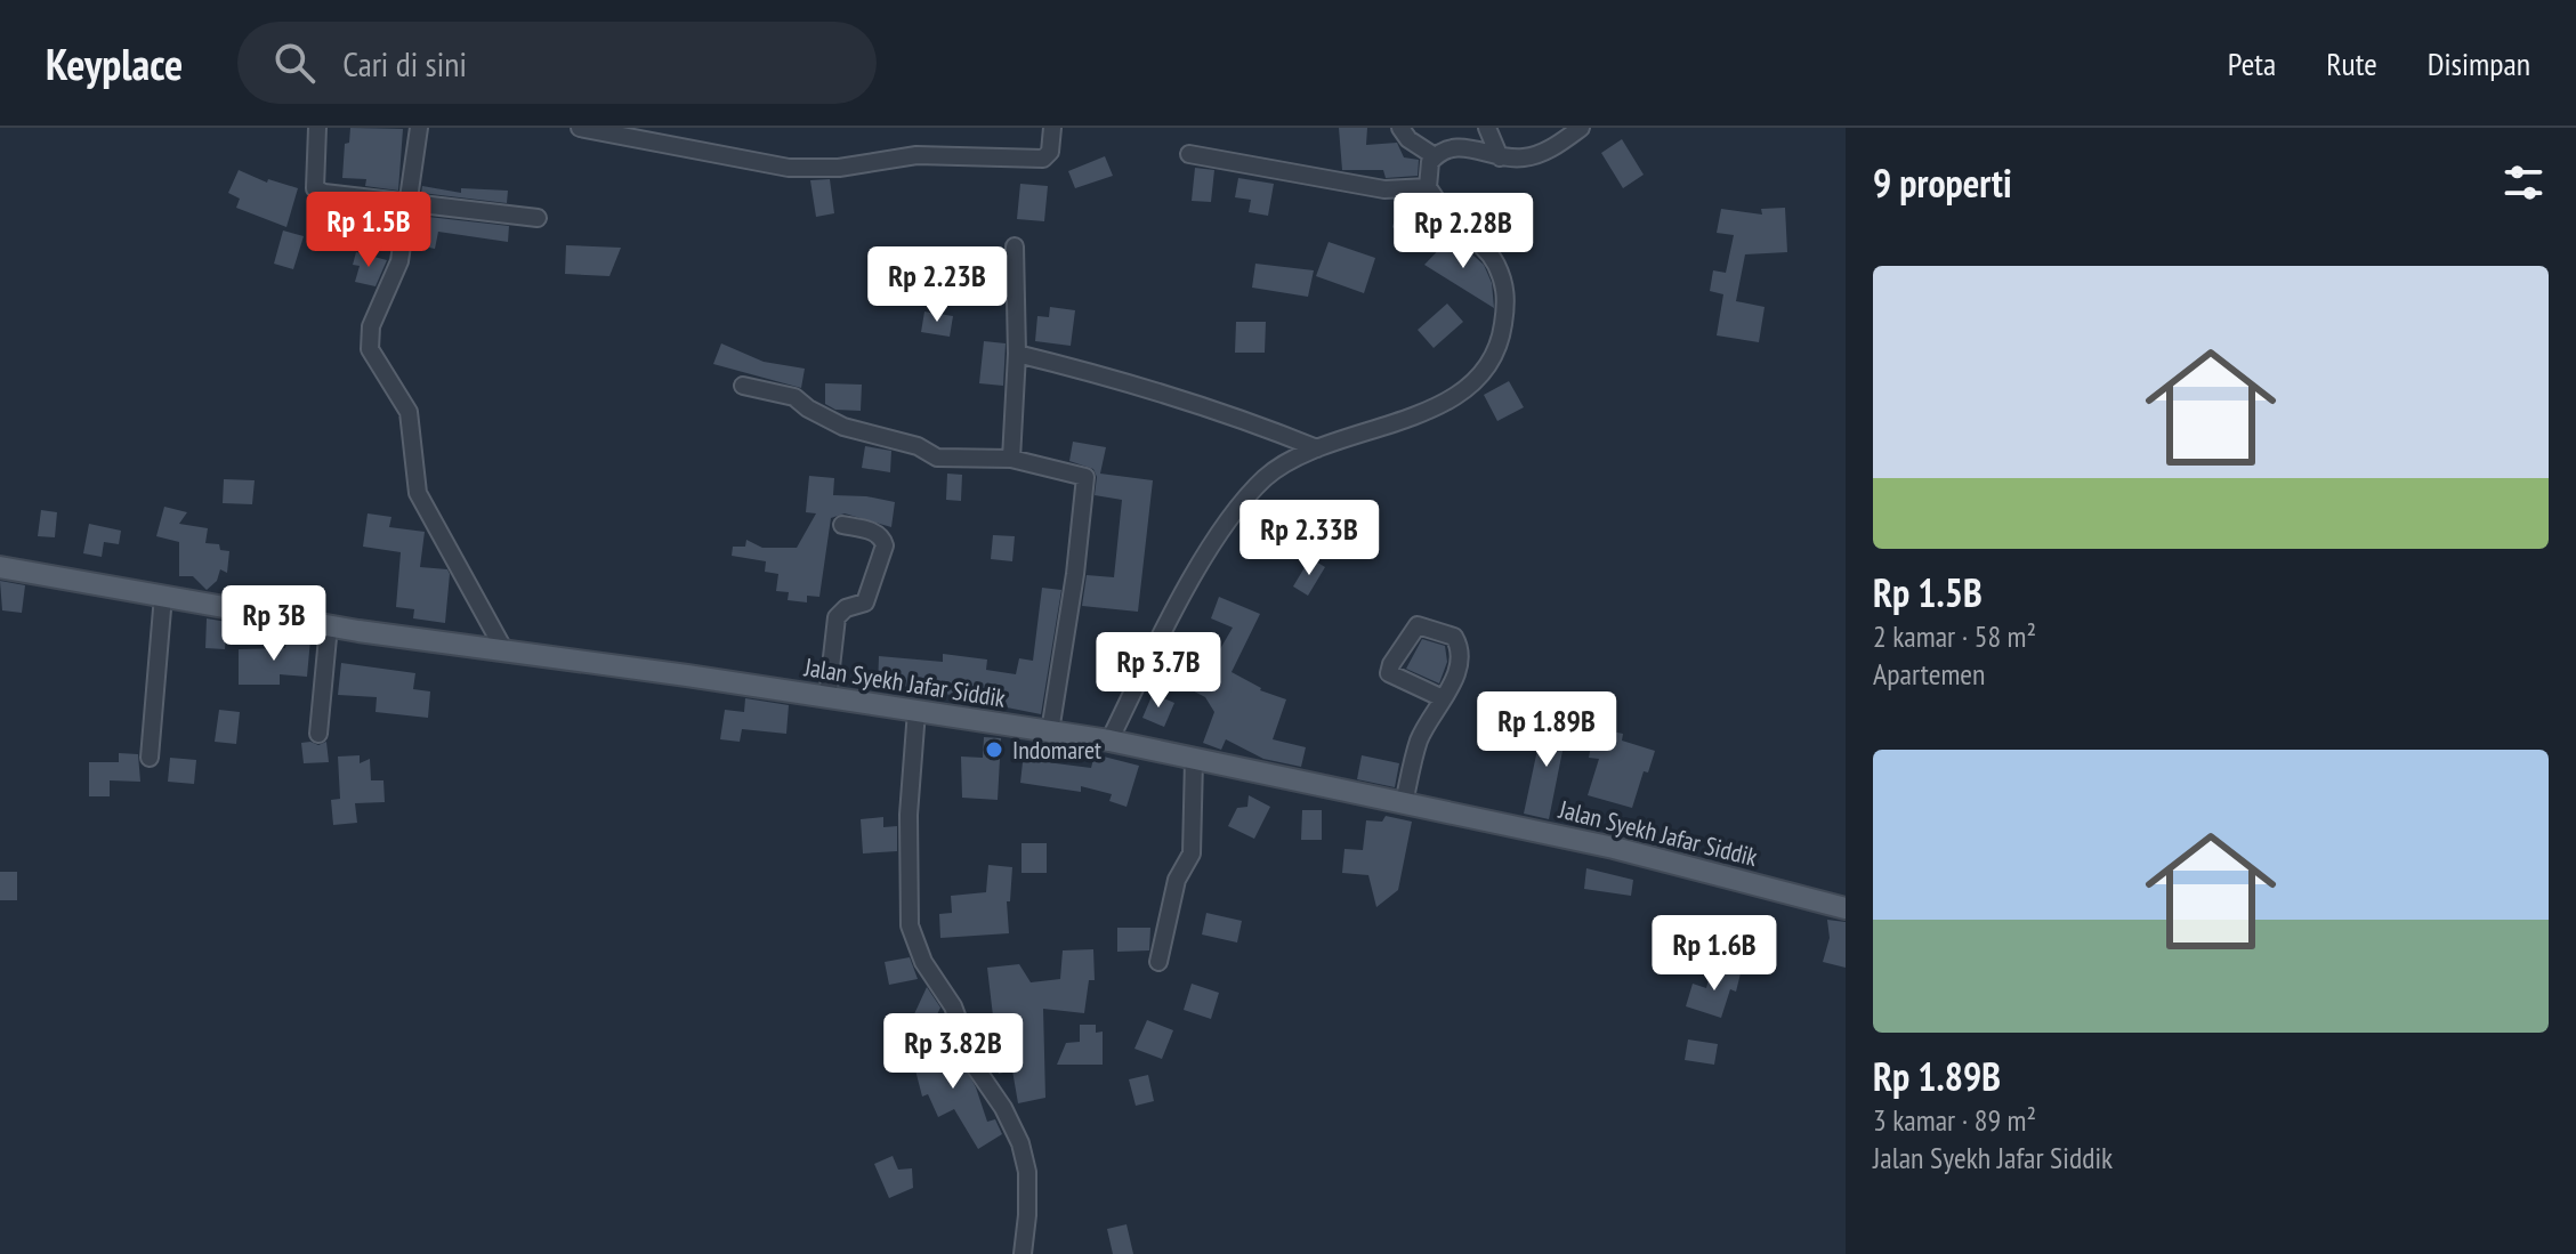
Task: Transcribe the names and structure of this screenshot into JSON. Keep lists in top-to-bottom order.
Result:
{
  "streets": {
    "main road": ["Jalan Syekh Jafar Siddik"]
  },
  "places": ["Indomaret"],
  "page": {
    "header": "Keyplace",
    "search": "Cari di sini",
    "nav": ["Peta", "Rute", "Disimpan"],
    "heading": "9 properti",
    "price": [
      "Rp 1.5B",
      "Rp 2.28B",
      "Rp 2.23B",
      "Rp 2.33B",
      "Rp 3B",
      "Rp 3.7B",
      "Rp 1.89B",
      "Rp 1.6B",
      "Rp 3.82B"
    ],
    "list": [
      {
        "name": "Rp 1.5B",
        "note": "2 kamar · 58 m² · Apartemen"
      },
      {
        "name": "Rp 1.89B",
        "note": "3 kamar · 89 m² · Jalan Syekh Jafar Siddik"
      }
    ]
  }
}
